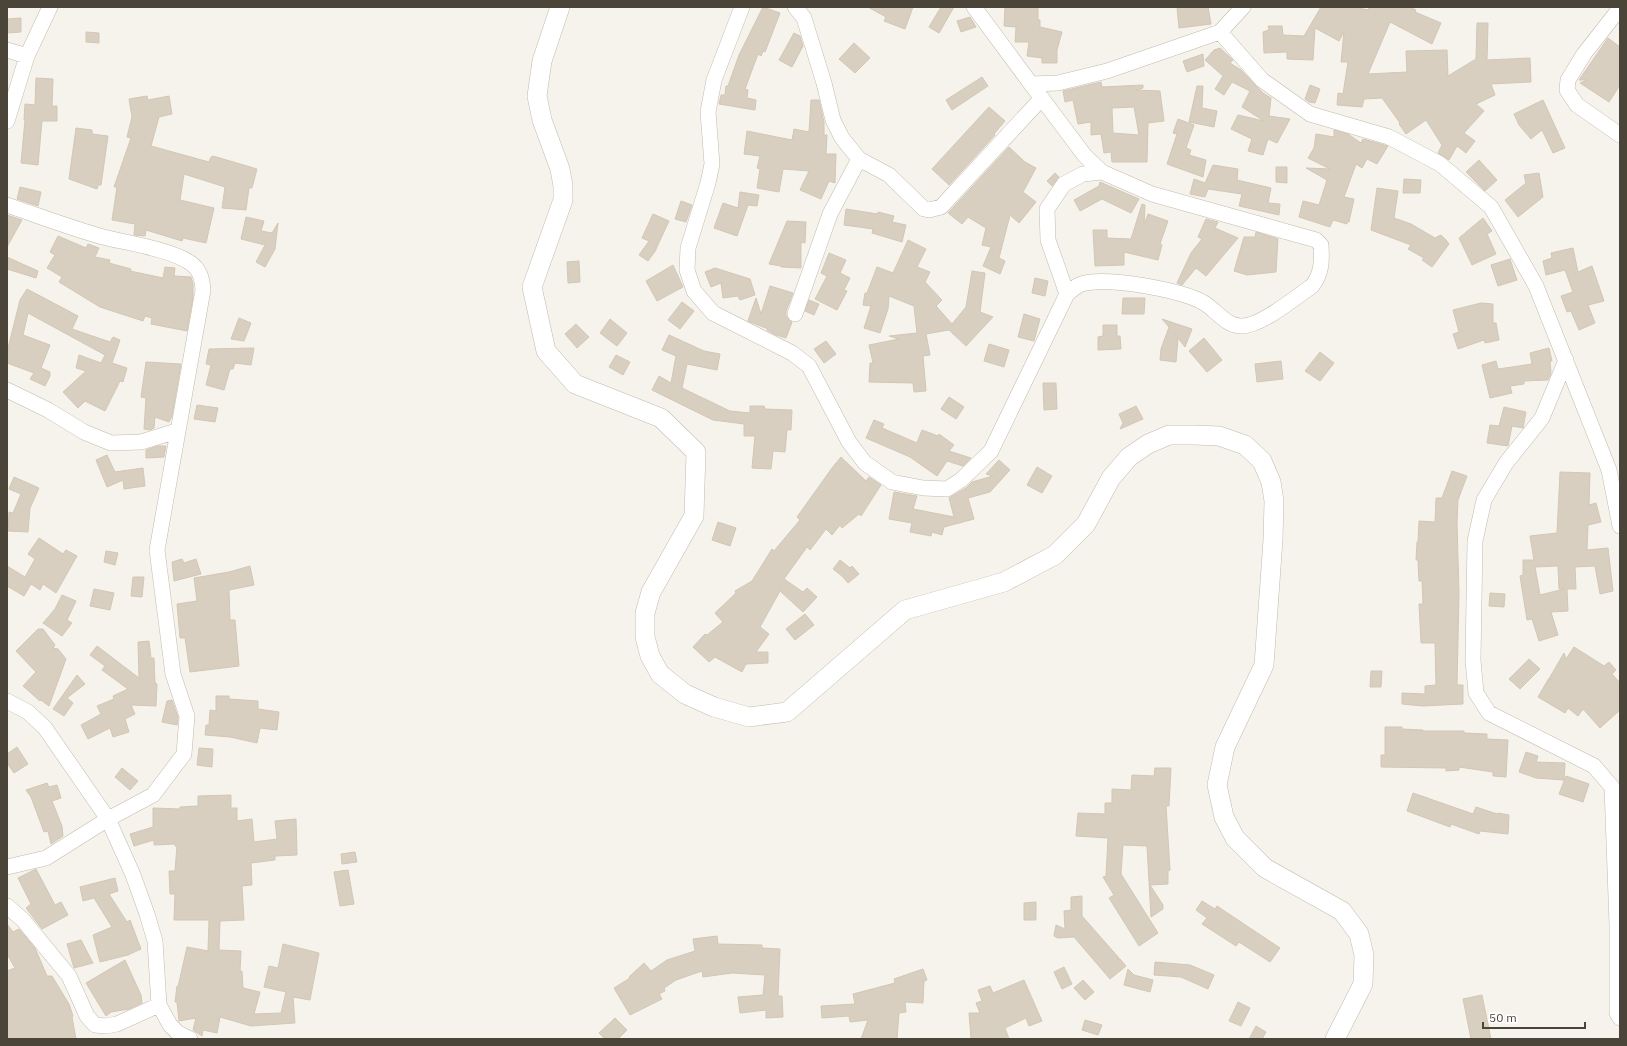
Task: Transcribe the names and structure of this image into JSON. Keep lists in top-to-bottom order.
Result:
{
  "scale_bar": "50 m"
}
